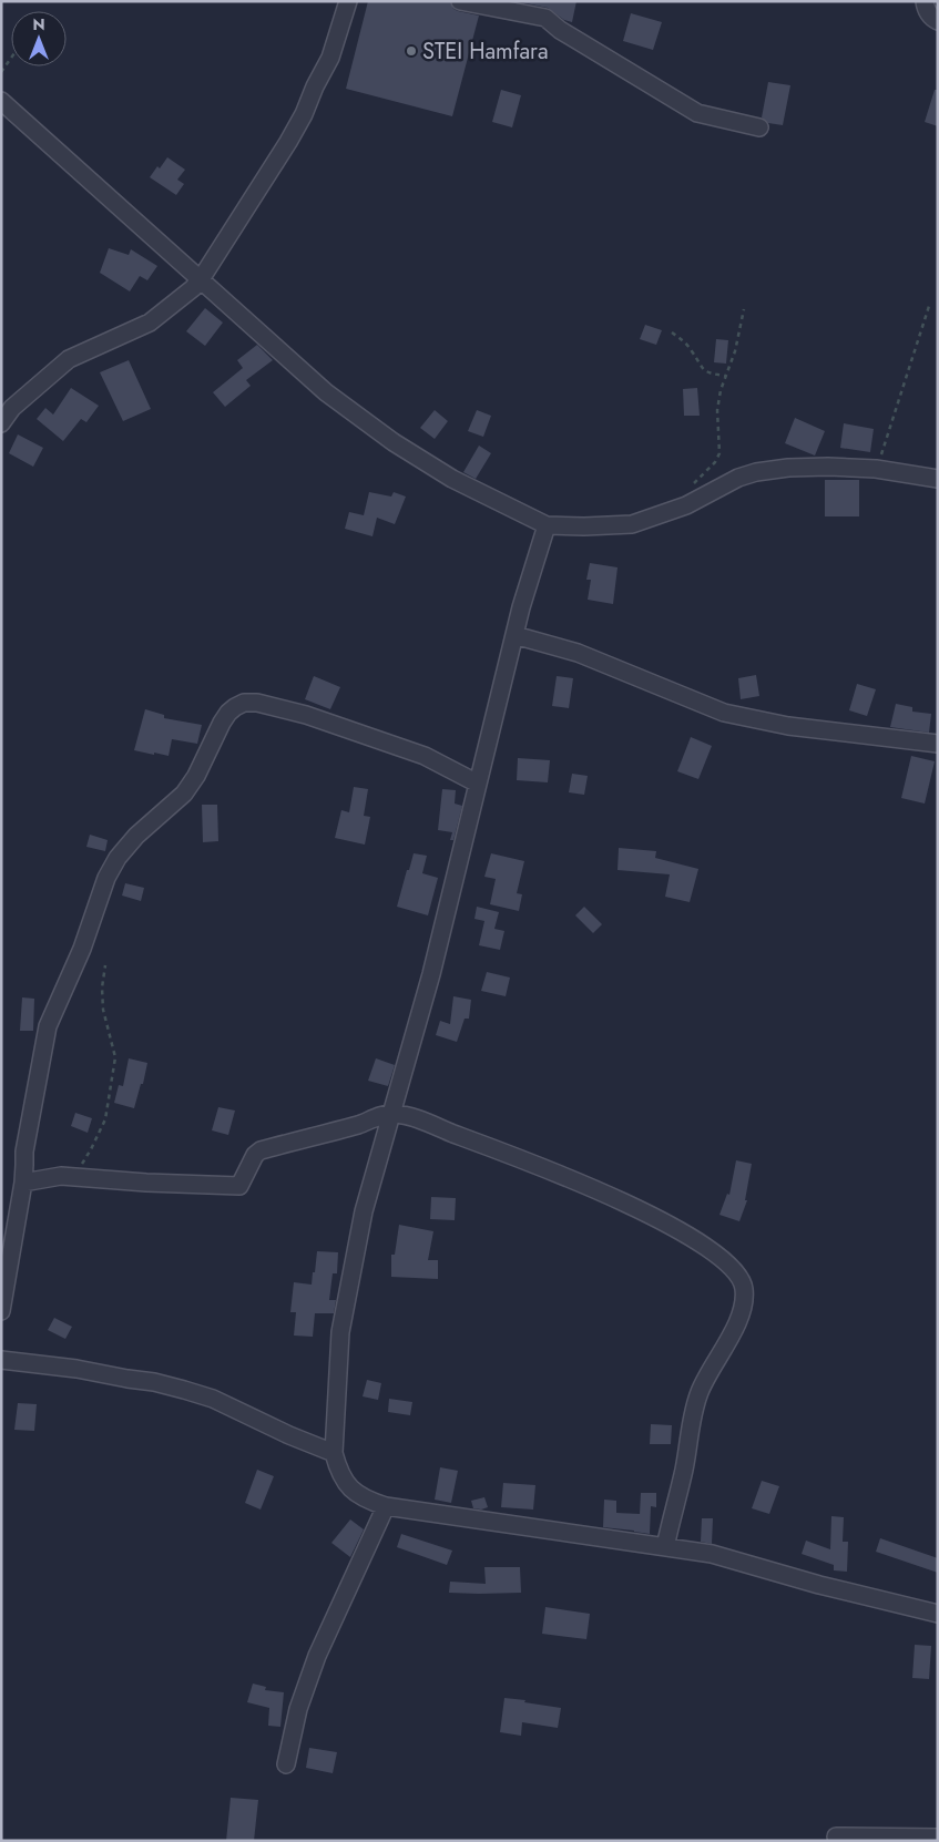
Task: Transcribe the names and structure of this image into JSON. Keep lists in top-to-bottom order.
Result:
{
  "places": ["STEI Hamfara"],
  "north": "top"
}
